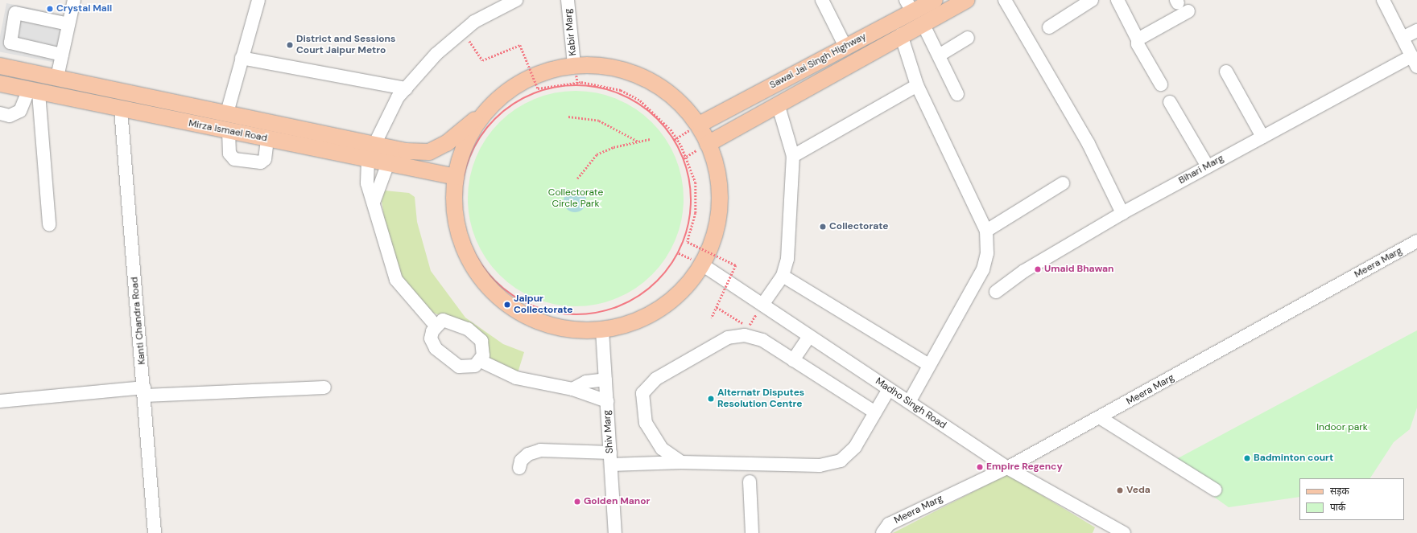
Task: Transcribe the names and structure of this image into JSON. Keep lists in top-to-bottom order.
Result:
{
  "streets": {
    "main road": ["Sawai Jai Singh Highway", "Mirza Ismael Road"],
    "street": [
      "Kabir Marg",
      "Bihari Marg",
      "Meera Marg",
      "Kanti Chandra Road",
      "Madho Singh Road",
      "Shiv Marg"
    ]
  },
  "crossings": [
    ["Mirza Ismael Road", "Kanti Chandra Road"],
    ["Meera Marg", "Madho Singh Road"]
  ],
  "parks": ["Collectorate Circle Park", "Indoor park"],
  "places": [
    "Crystal Mall",
    "District and Sessions Court Jaipur Metro",
    "Collectorate",
    "Umaid Bhawan",
    "Jaipur Collectorate",
    "Alternatr Disputes Resolution Centre",
    "Badminton court",
    "Empire Regency",
    "Veda",
    "Golden Manor"
  ],
  "legend": ["सड़क", "पार्क"]
}
